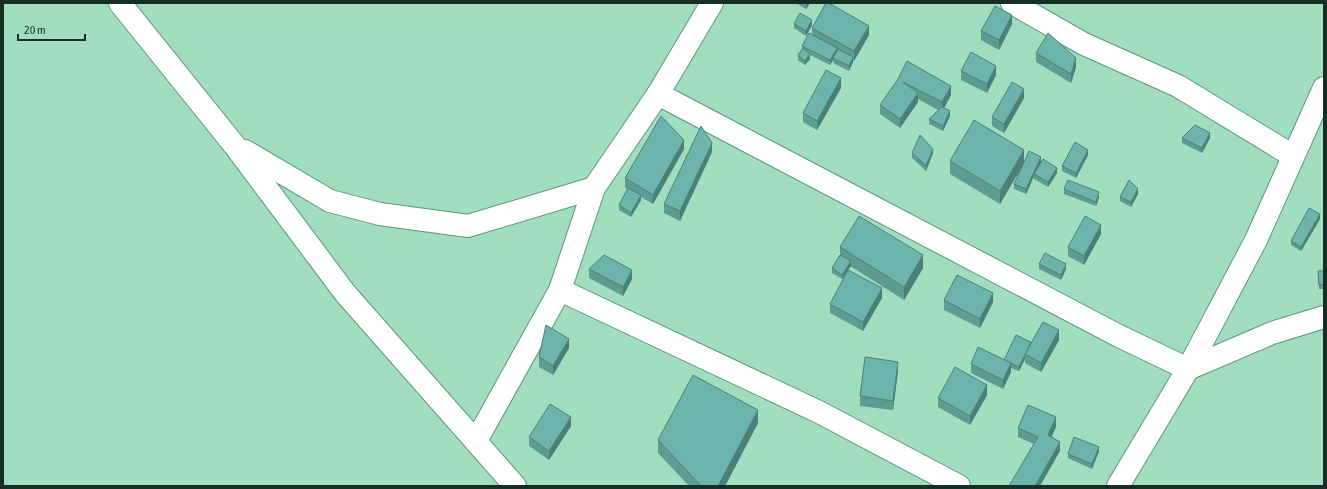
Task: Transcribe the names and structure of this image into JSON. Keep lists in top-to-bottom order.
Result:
{
  "scale_bar": "20 m"
}
